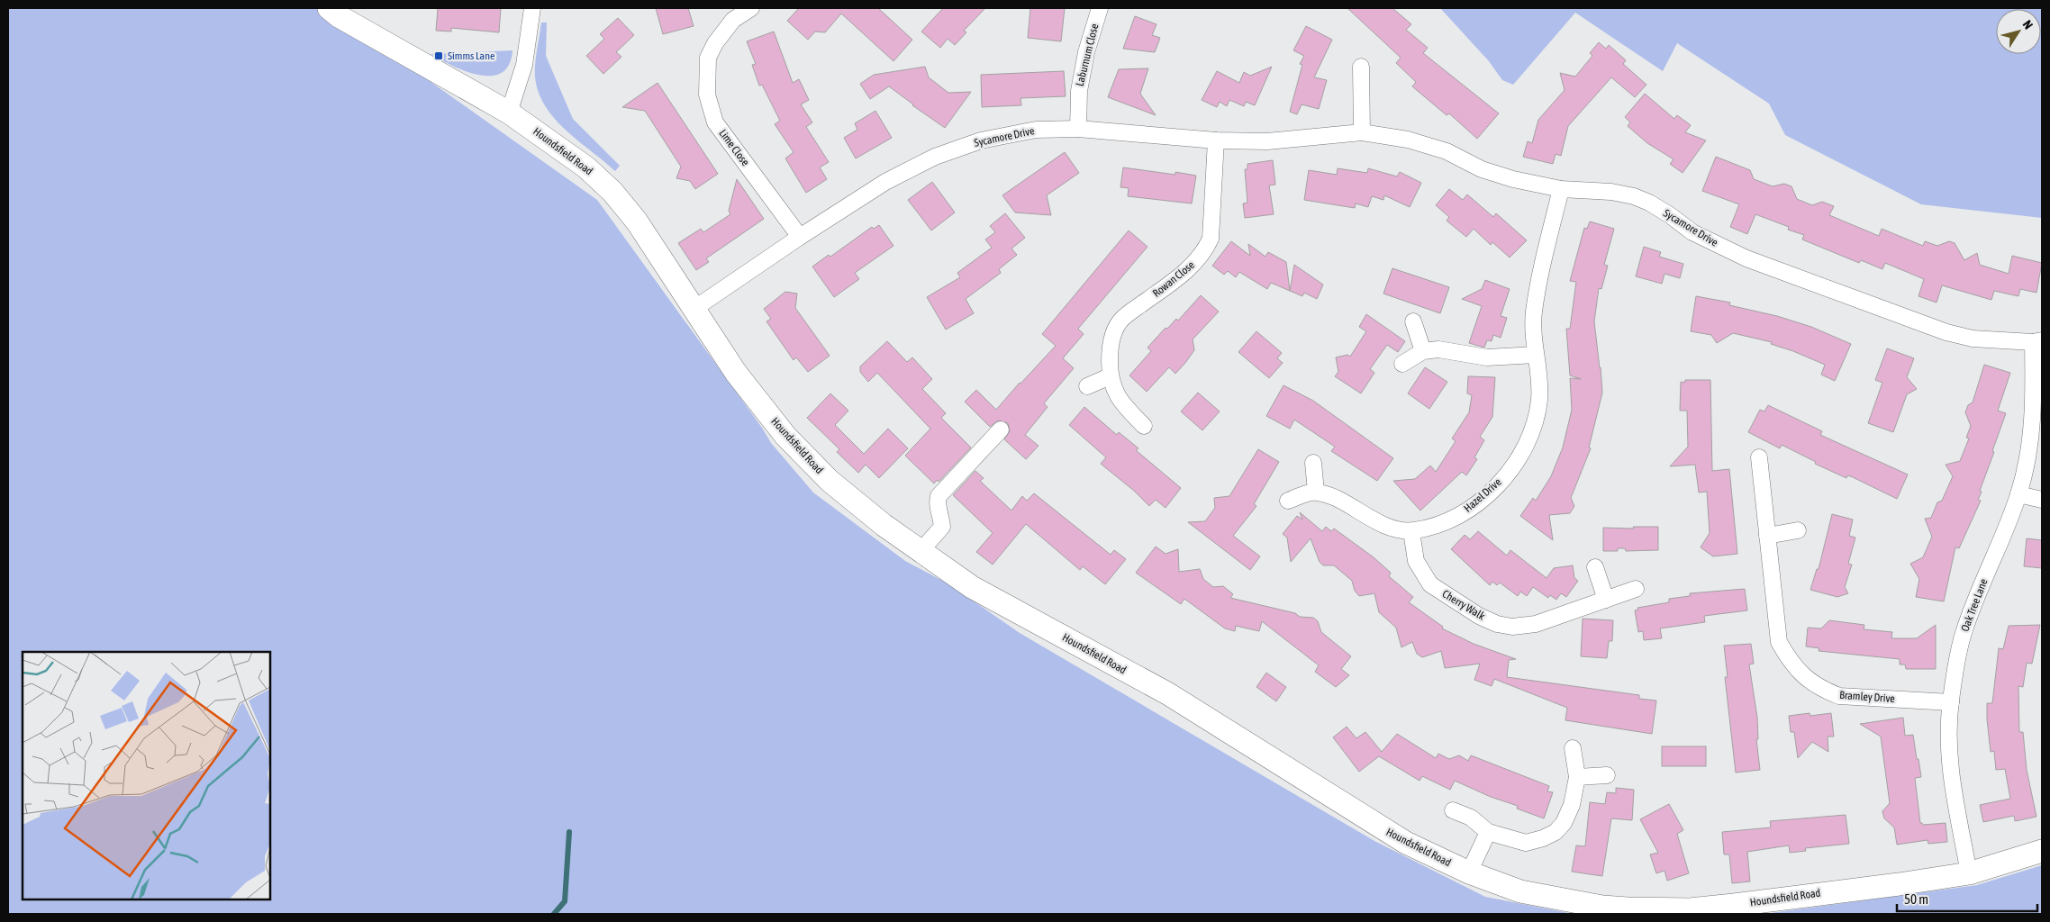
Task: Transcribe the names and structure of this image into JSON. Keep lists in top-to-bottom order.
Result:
{
  "streets": {
    "street": [
      "Laburnum Close",
      "Sycamore Drive",
      "Lime Close",
      "Houndsfield Road",
      "Rowan Close",
      "Hazel Drive",
      "Cherry Walk",
      "Oak Tree Lane",
      "Bramley Drive"
    ]
  },
  "crossings": [
    ["Laburnum Close", "Sycamore Drive"],
    ["Sycamore Drive", "Lime Close"],
    ["Sycamore Drive", "Houndsfield Road"],
    ["Sycamore Drive", "Rowan Close"],
    ["Sycamore Drive", "Hazel Drive"],
    ["Sycamore Drive", "Oak Tree Lane"],
    ["Houndsfield Road", "Oak Tree Lane"],
    ["Hazel Drive", "Cherry Walk"],
    ["Oak Tree Lane", "Bramley Drive"]
  ],
  "places": {
    "transit": ["Simms Lane"]
  },
  "scale_bar": "50 m",
  "north": "top right"
}
